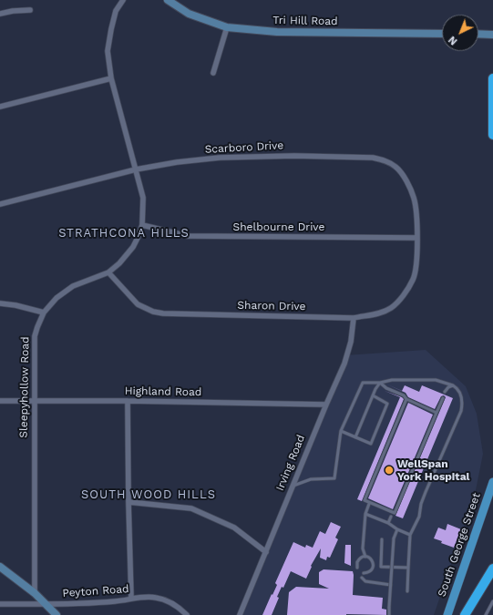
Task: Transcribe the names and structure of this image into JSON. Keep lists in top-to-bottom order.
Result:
{
  "streets": {
    "main road": ["South George Street"],
    "street": [
      "Tri Hill Road",
      "Scarboro Drive",
      "Shelbourne Drive",
      "Sharon Drive",
      "Sleepyhollow Road",
      "Highland Road",
      "Irving Road",
      "Peyton Road"
    ]
  },
  "crossings": [
    ["Scarboro Drive", "Shelbourne Drive"],
    ["Scarboro Drive", "Sharon Drive"],
    ["Scarboro Drive", "Sleepyhollow Road"],
    ["Shelbourne Drive", "Sleepyhollow Road"],
    ["Sharon Drive", "Sleepyhollow Road"],
    ["Sharon Drive", "Irving Road"],
    ["Sleepyhollow Road", "Highland Road"],
    ["Highland Road", "Irving Road"]
  ],
  "districts": ["STRATHCONA HILLS", "SOUTH WOOD HILLS"],
  "places": ["WellSpan York Hospital"],
  "north": "bottom left"
}
